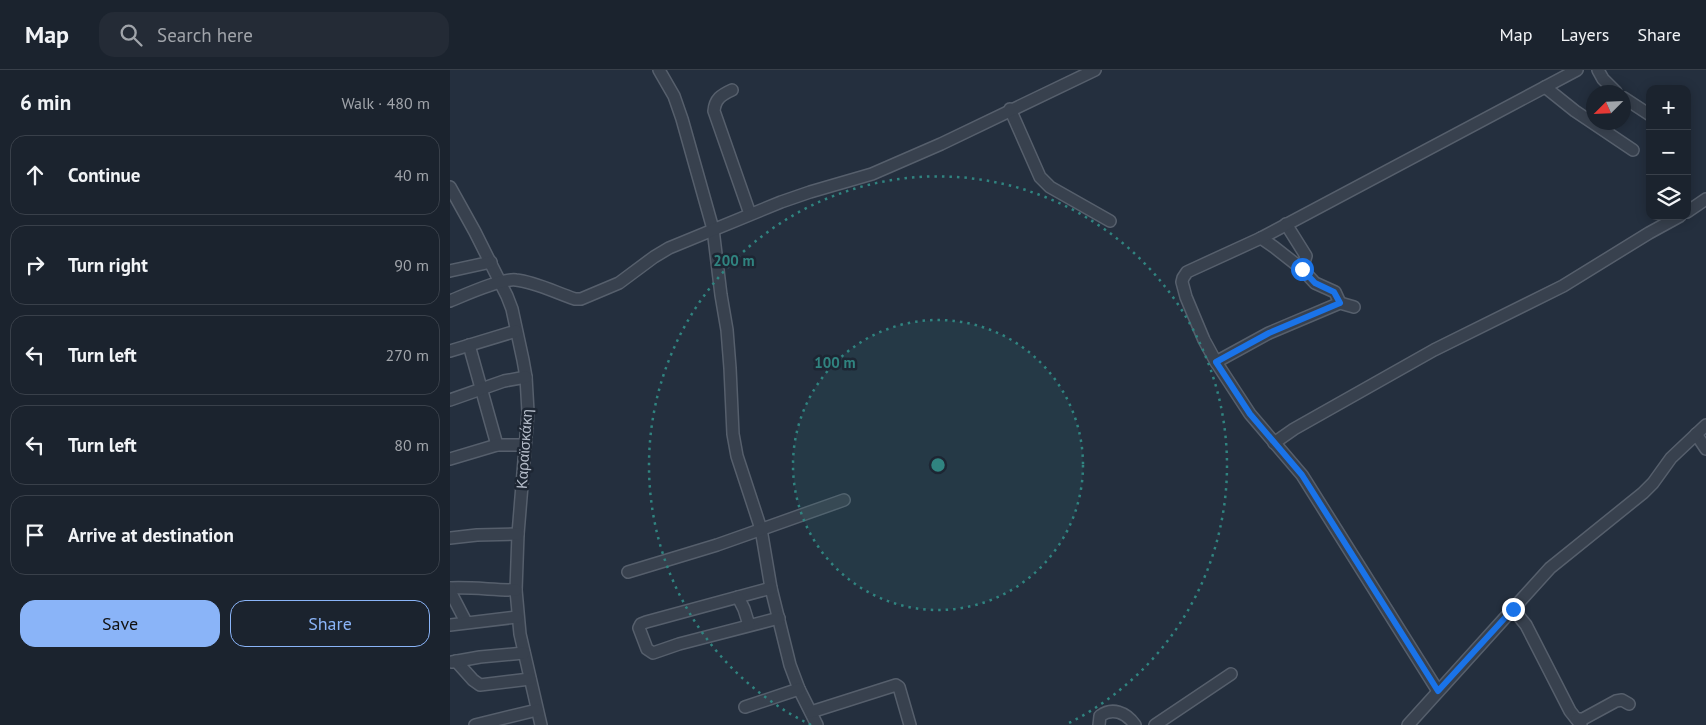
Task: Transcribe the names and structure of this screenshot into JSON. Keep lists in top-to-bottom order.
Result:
{
  "streets": {
    "street": ["Καραϊσκάκη"]
  },
  "north": "bottom left",
  "page": {
    "header": "Map",
    "search": "Search here",
    "nav": ["Map", "Layers", "Share"],
    "heading": ["6 min", "Walk · 480 m"],
    "map_buttons": ["+", "−"],
    "list": [
      ["Continue", "40 m"],
      ["Turn right", "90 m"],
      ["Turn left", "270 m"],
      ["Turn left", "80 m"],
      "Arrive at destination"
    ],
    "buttons": ["Save", "Share"]
  },
  "rings": ["200 m", "100 m"]
}
